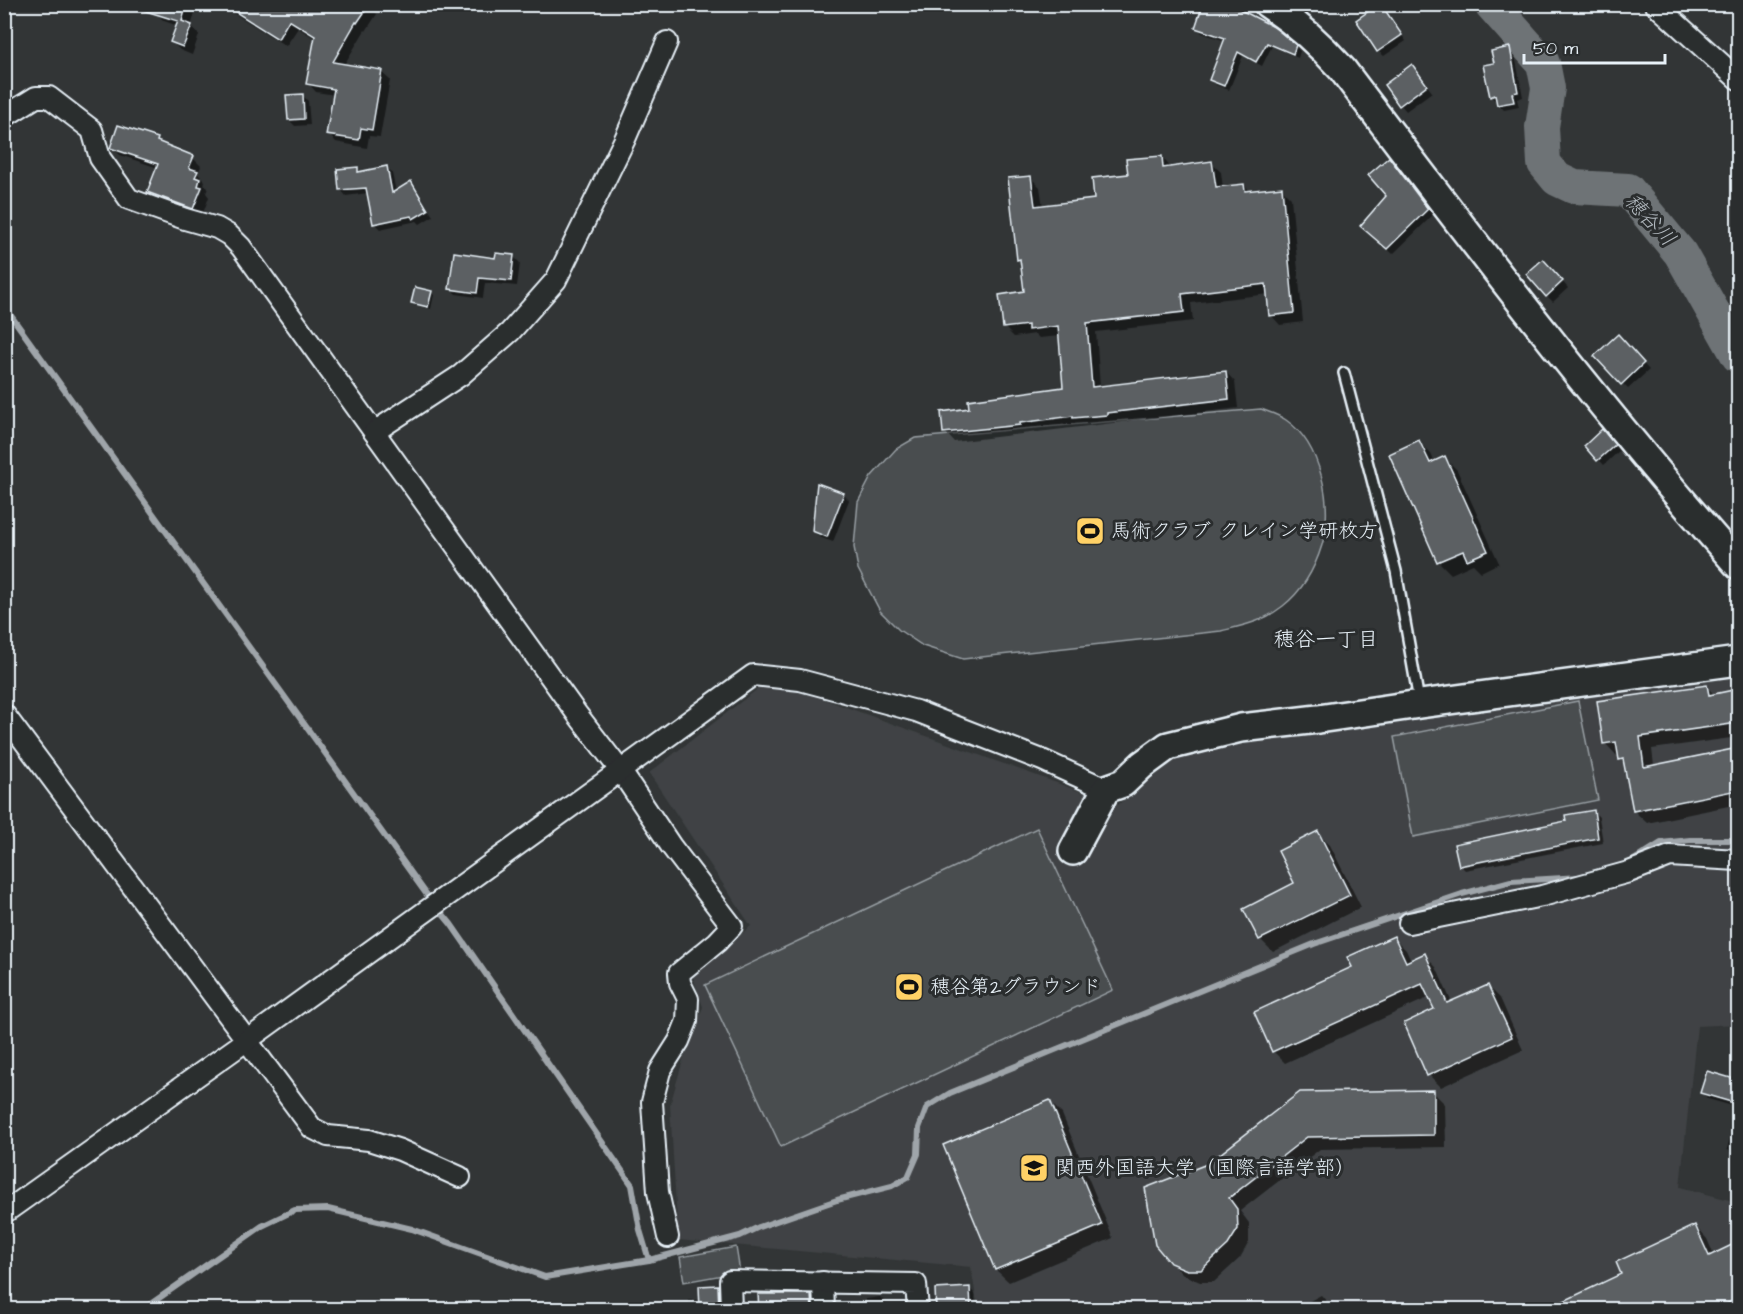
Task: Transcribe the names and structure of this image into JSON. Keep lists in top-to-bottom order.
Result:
{
  "districts": ["穂谷一丁目"],
  "water": ["穂谷川"],
  "places": {
    "sports": ["馬術クラブ クレイン学研枚方", "穂谷第2グラウンド"],
    "school or university": ["関西外国語大学（国際言語学部）"]
  },
  "scale_bar": "50 m"
}
